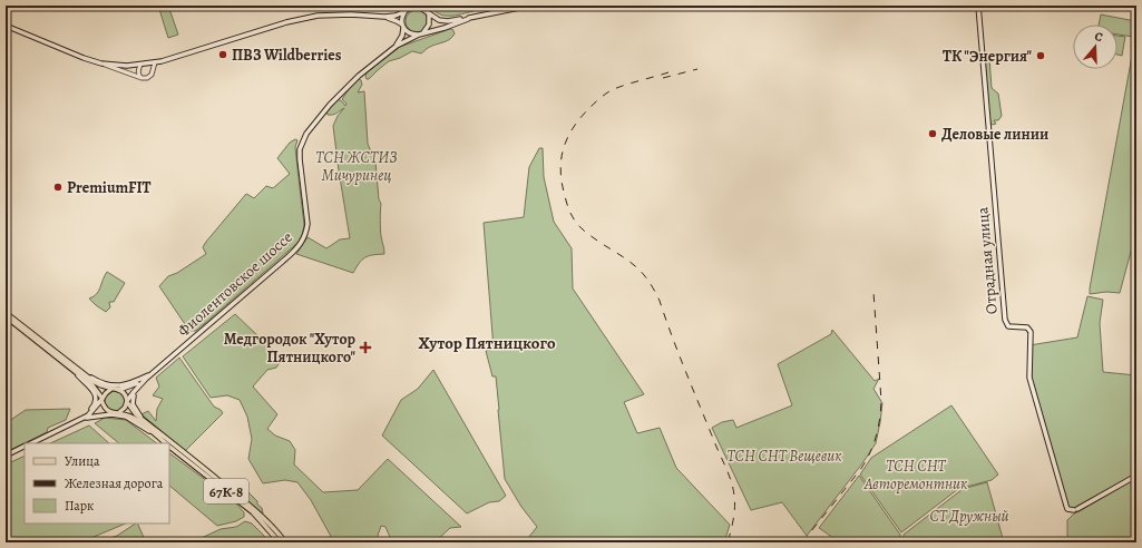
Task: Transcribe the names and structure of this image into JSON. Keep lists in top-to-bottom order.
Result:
{
  "streets": {
    "main road": ["Отрадная улица", "Фиолентовское шоссе", "67К-8"]
  },
  "crossings": [
    ["Фиолентовское шоссе", "67К-8"]
  ],
  "districts": ["Хутор Пятницкого"],
  "parks": [
    "ТСН ЖСТИЗ Мичуринец",
    "ТСН СНТ Вещевик",
    "ТСН СНТ Авторемонтник",
    "СТ Дружный"
  ],
  "places": {
    "other": [
      "ПВЗ Wildberries",
      "ТК \"Энергия\"",
      "Деловые линии",
      "PremiumFIT"
    ],
    "health": ["Медгородок \"Хутор Пятницкого\""]
  },
  "legend": ["Улица", "Железная дорога", "Парк"],
  "north": "top"
}
